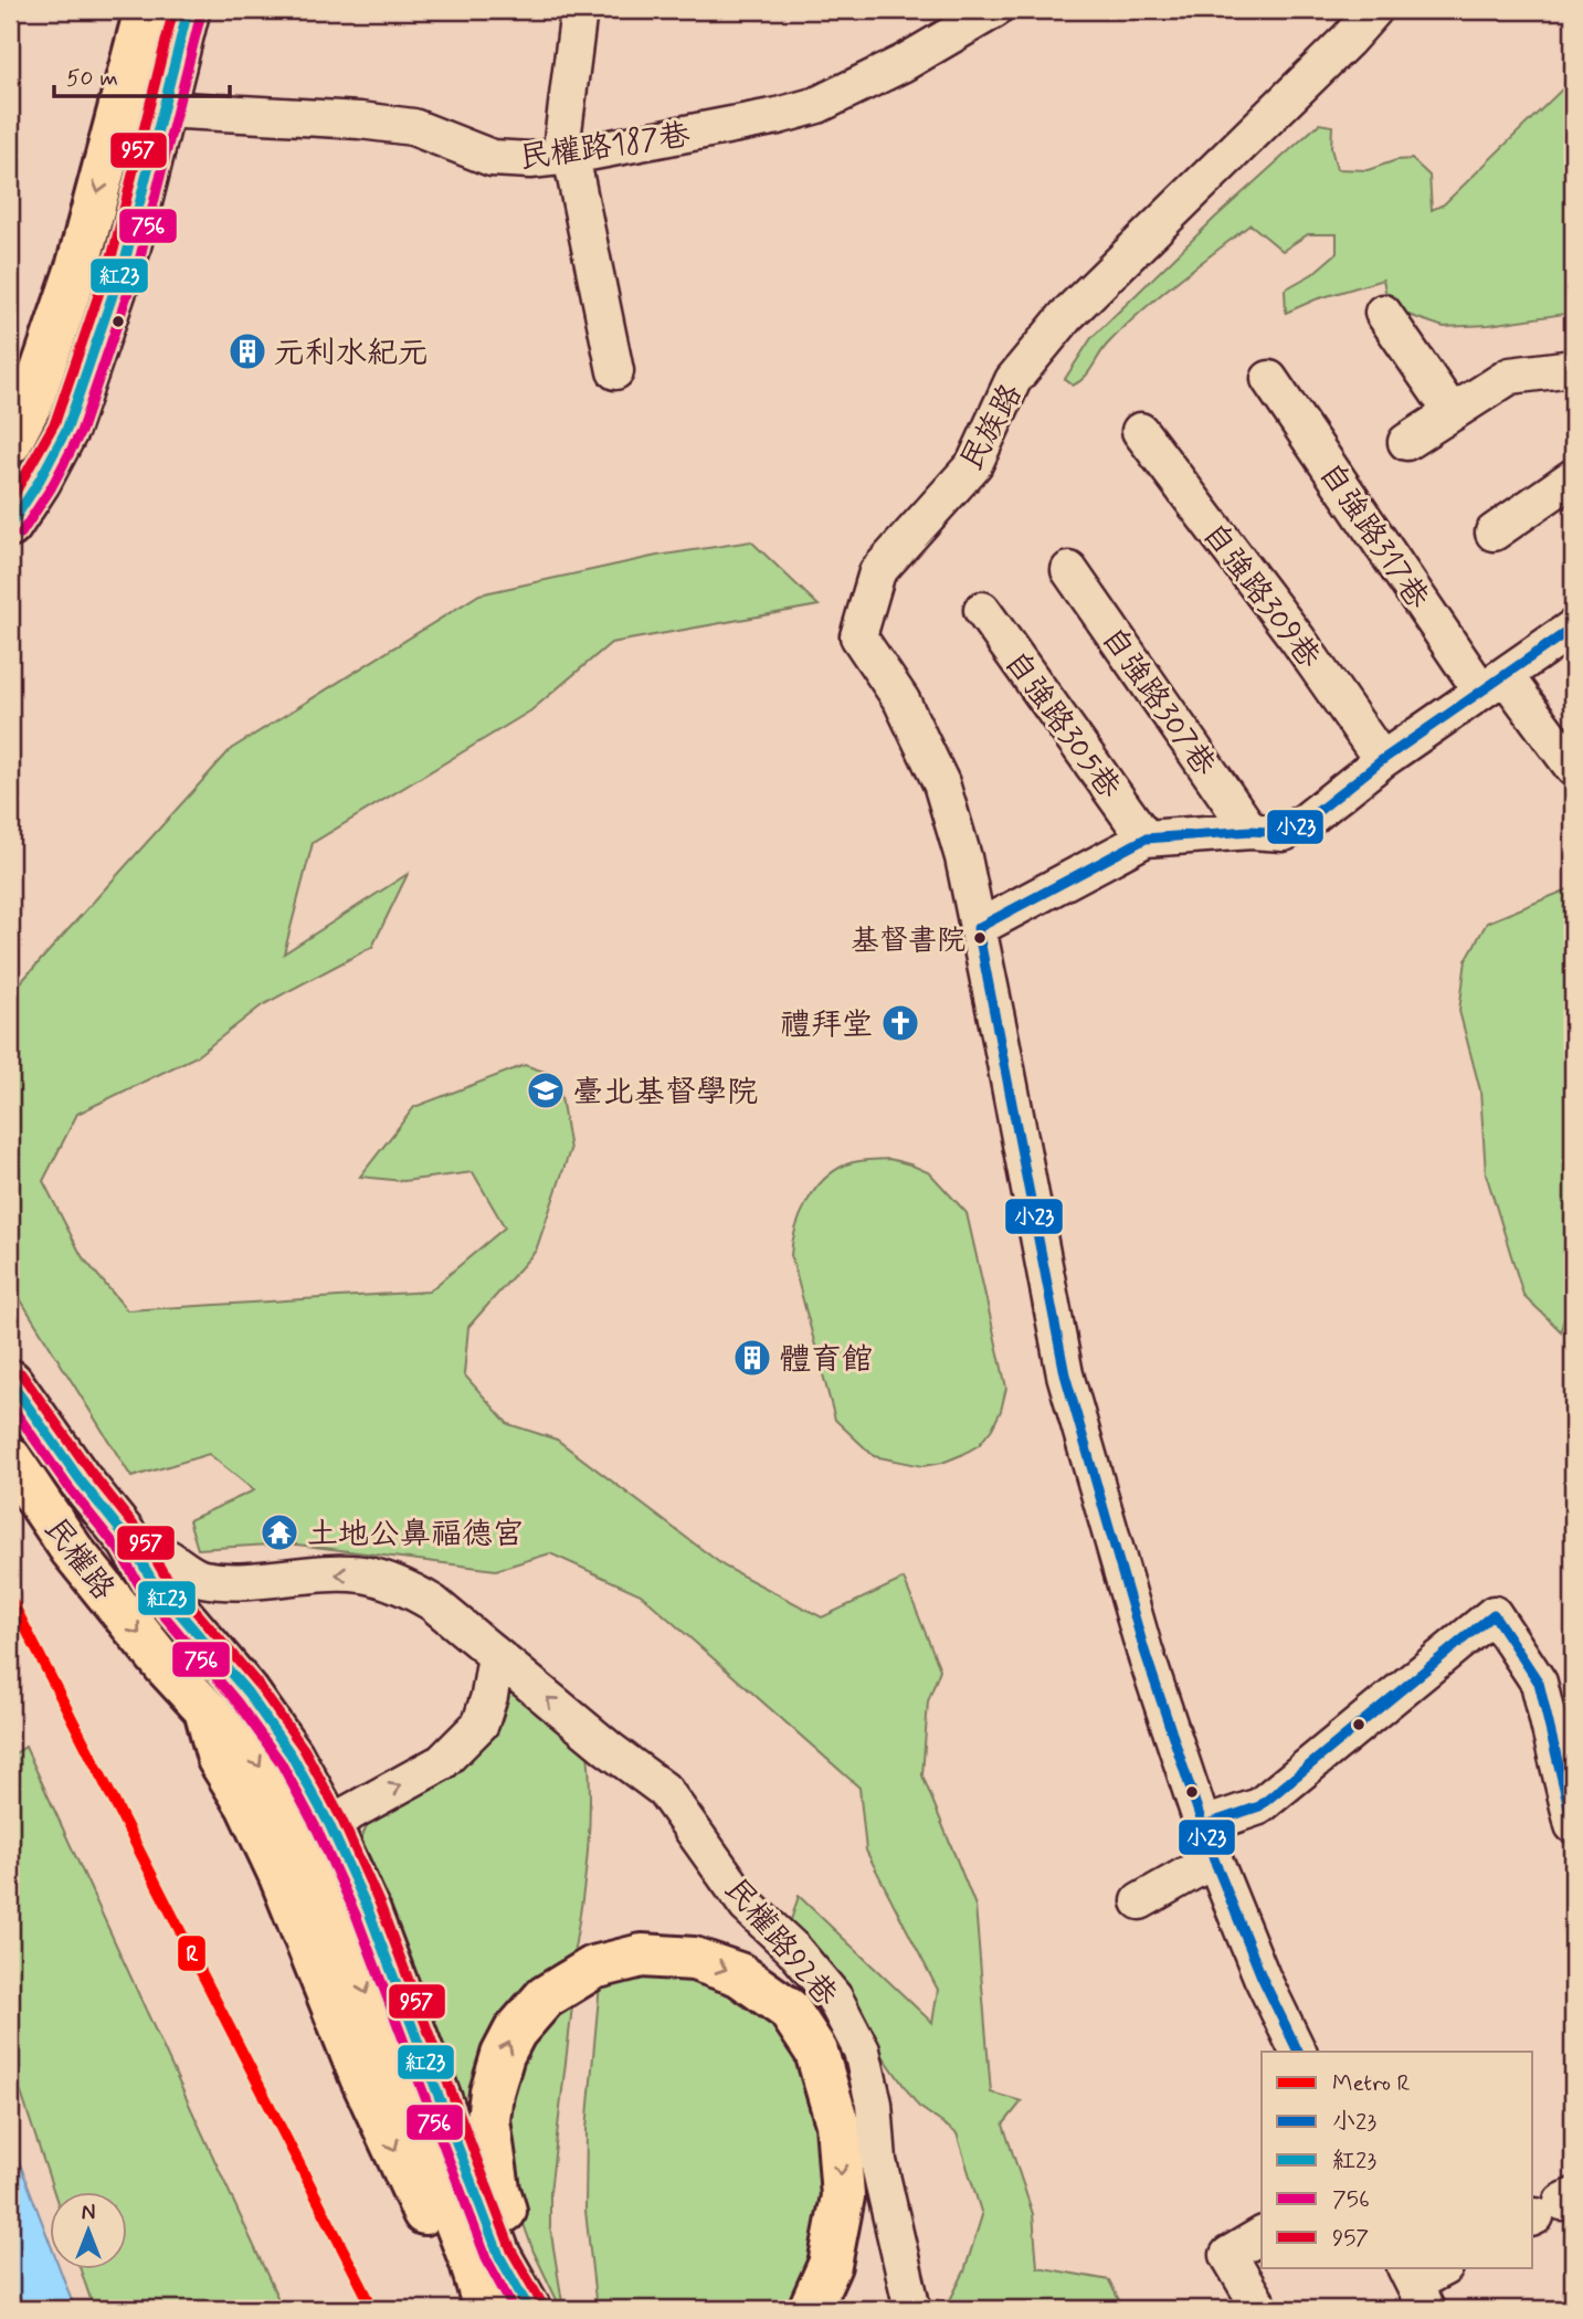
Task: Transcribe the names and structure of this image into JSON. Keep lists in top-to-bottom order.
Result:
{
  "streets": {
    "main road": ["民權路"],
    "street": [
      "民權路187巷",
      "民族路",
      "自強路317巷",
      "自強路309巷",
      "自強路307巷",
      "自強路305巷",
      "民權路92巷"
    ]
  },
  "crossings": [
    ["民權路", "民權路92巷"]
  ],
  "places": {
    "building": ["元利水紀元", "體育館"],
    "other": ["基督書院"],
    "church": ["禮拜堂"],
    "school or university": ["臺北基督學院"],
    "temple": ["土地公鼻福德宮"]
  },
  "lines": [
    "transit line 紅23",
    "transit line 957",
    "transit line 756",
    "transit line 小23",
    "metro line R"
  ],
  "legend": [
    "Metro R",
    "小23",
    "紅23",
    "756",
    "957"
  ],
  "scale_bar": "50 m",
  "north": "top"
}
